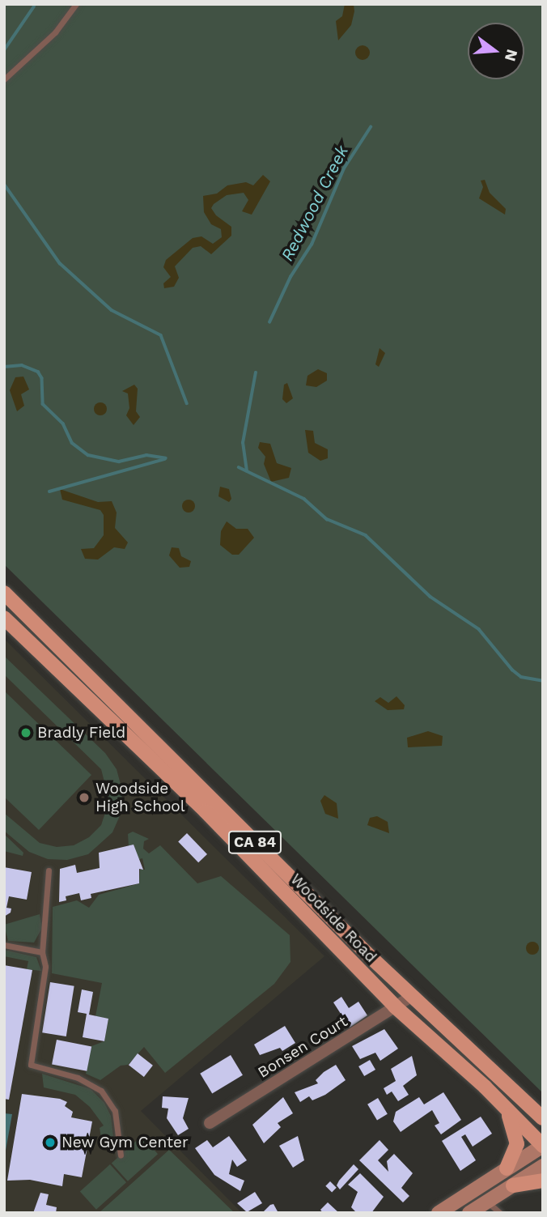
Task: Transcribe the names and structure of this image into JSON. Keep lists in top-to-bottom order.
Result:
{
  "streets": {
    "main road": ["CA 84", "Woodside Road"],
    "street": ["Bonsen Court"]
  },
  "crossings": [
    ["Woodside Road", "Bonsen Court"]
  ],
  "water": ["Redwood Creek"],
  "places": ["Bradly Field", "Woodside High School", "New Gym Center"],
  "north": "right"
}
